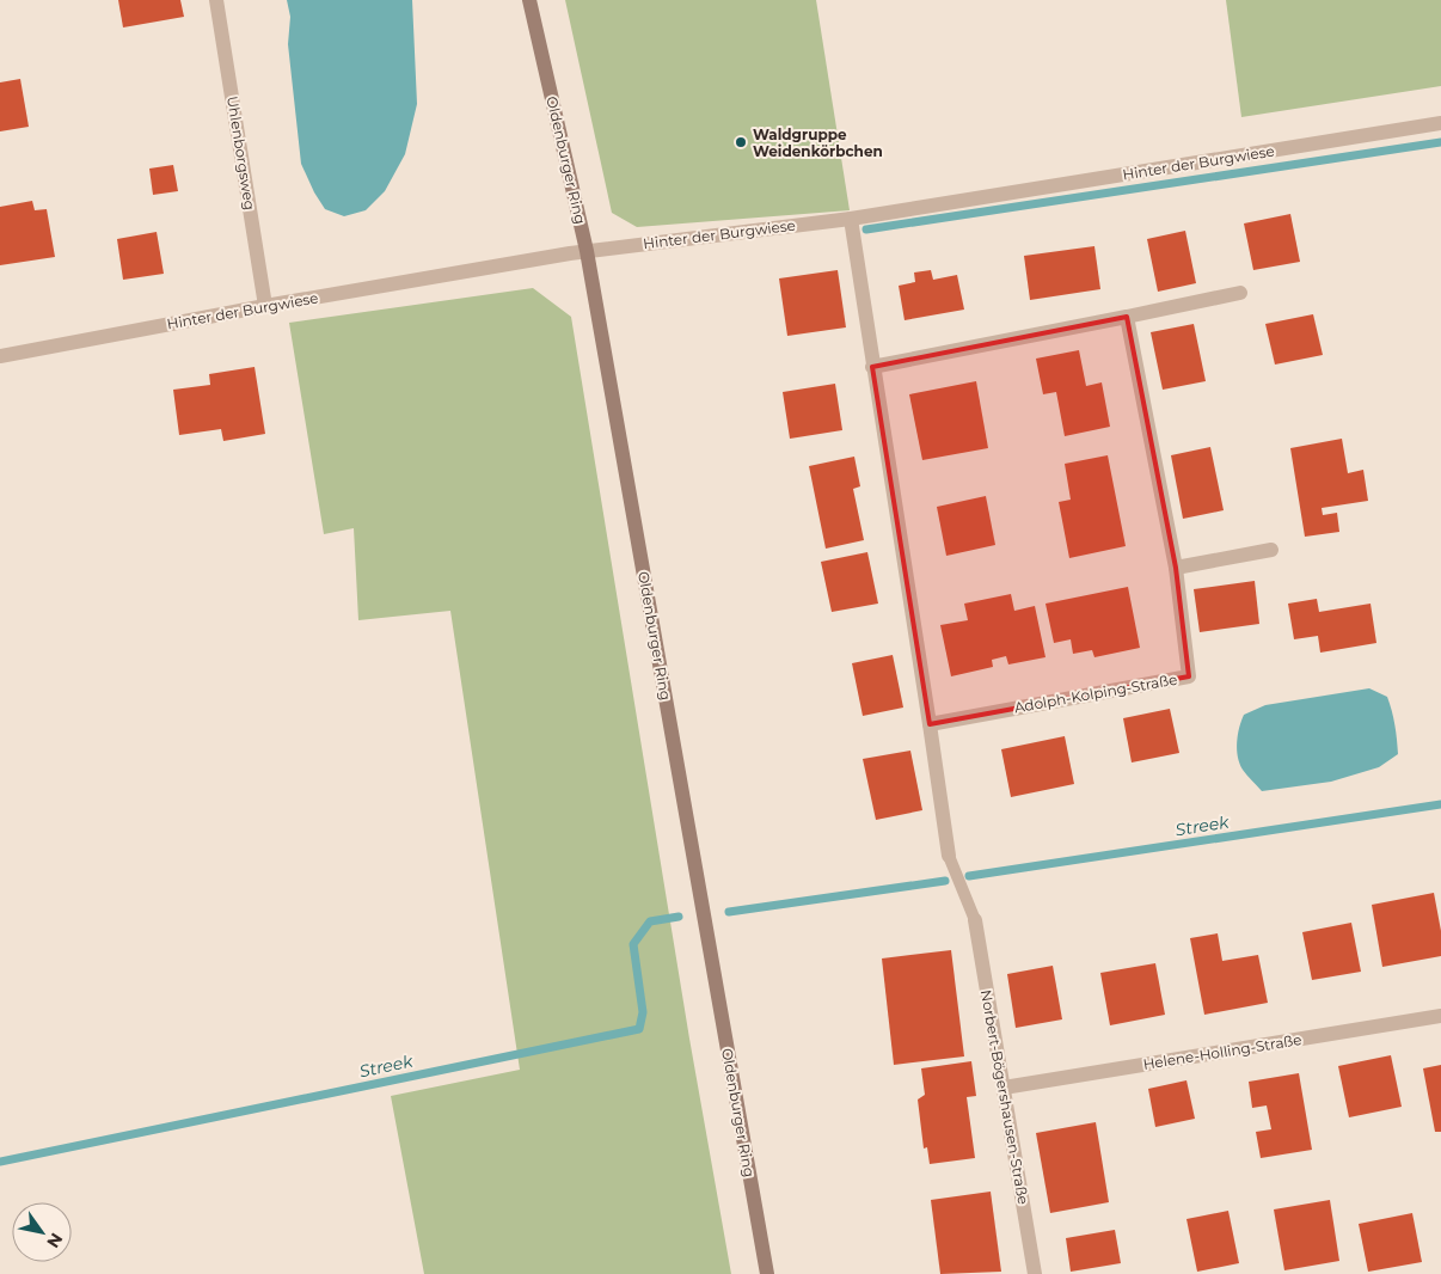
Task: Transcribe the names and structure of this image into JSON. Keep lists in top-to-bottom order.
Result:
{
  "streets": {
    "main road": ["Oldenburger Ring"],
    "street": [
      "Uhlenborgsweg",
      "Hinter der Burgwiese",
      "Adolph-Kolping-Straße",
      "Helene-Holling-Straße",
      "Norbert-Bögershausen-Straße"
    ]
  },
  "crossings": [
    ["Uhlenborgsweg", "Hinter der Burgwiese"],
    ["Oldenburger Ring", "Hinter der Burgwiese"],
    ["Helene-Holling-Straße", "Norbert-Bögershausen-Straße"]
  ],
  "water": ["Streek"],
  "places": ["Waldgruppe Weidenkörbchen"],
  "north": "bottom right"
}
